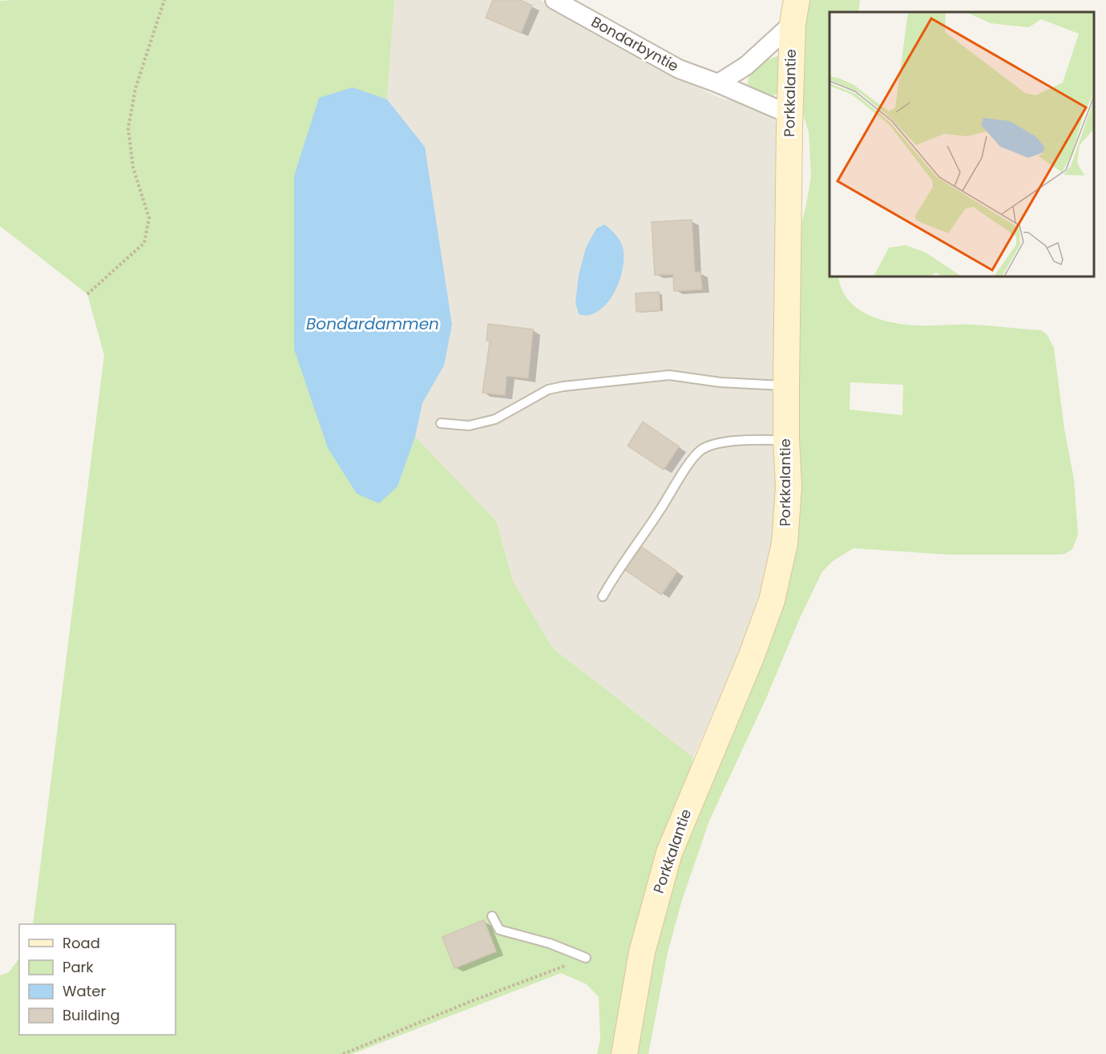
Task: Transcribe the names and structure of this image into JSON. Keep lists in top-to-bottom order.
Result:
{
  "streets": {
    "street": ["Bondarbyntie", "Porkkalantie"]
  },
  "crossings": [
    ["Bondarbyntie", "Porkkalantie"]
  ],
  "water": ["Bondardammen"],
  "legend": [
    "Road",
    "Park",
    "Water",
    "Building"
  ]
}
